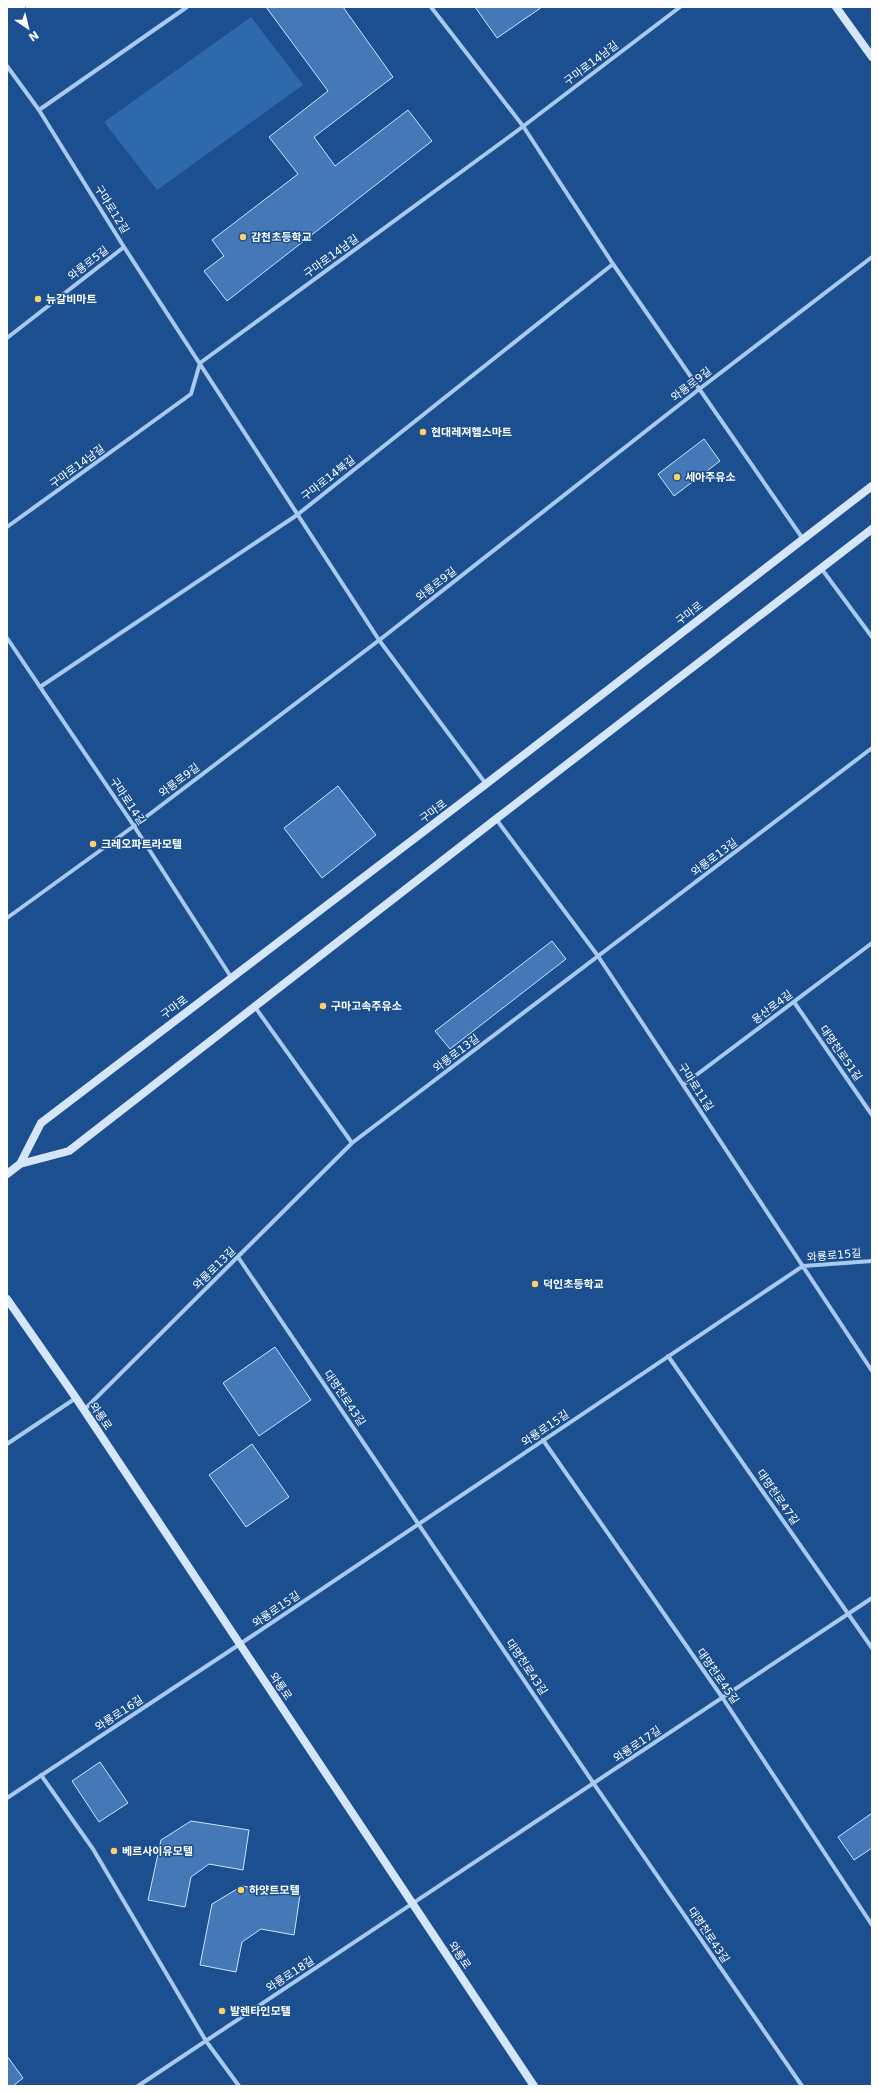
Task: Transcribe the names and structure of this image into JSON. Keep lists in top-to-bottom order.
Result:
{
  "streets": {
    "main road": ["구마로", "와룡로"],
    "street": [
      "구마로14남길",
      "구마로12길",
      "와룡로5길",
      "와룡로9길",
      "구마로14북길",
      "구마로14길",
      "와룡로13길",
      "용산로4길",
      "대명천로51길",
      "구마로11길",
      "와룡로15길",
      "대명천로43길",
      "대명천로47길",
      "대명천로45길",
      "와룡로16길",
      "와룡로17길",
      "와룡로18길"
    ]
  },
  "crossings": [
    ["구마로14남길", "구마로12길"],
    ["구마로12길", "와룡로5길"],
    ["구마로12길", "와룡로9길"],
    ["구마로12길", "구마로14북길"],
    ["구마로12길", "구마로"],
    ["와룡로9길", "구마로14길"],
    ["구마로14북길", "구마로14길"],
    ["구마로", "구마로14길"],
    ["구마로", "구마로11길"],
    ["와룡로13길", "구마로11길"],
    ["와룡로13길", "대명천로43길"],
    ["와룡로13길", "와룡로"],
    ["용산로4길", "대명천로51길"],
    ["용산로4길", "구마로11길"],
    ["구마로11길", "와룡로15길"],
    ["와룡로15길", "대명천로43길"],
    ["와룡로15길", "와룡로"],
    ["와룡로15길", "대명천로47길"],
    ["와룡로15길", "대명천로45길"],
    ["와룡로15길", "와룡로16길"],
    ["대명천로43길", "와룡로17길"],
    ["와룡로", "와룡로16길"],
    ["와룡로", "와룡로17길"],
    ["와룡로", "와룡로18길"],
    ["대명천로47길", "와룡로17길"],
    ["대명천로45길", "와룡로17길"],
    ["와룡로17길", "와룡로18길"]
  ],
  "places": [
    "감천초등학교",
    "뉴갈비마트",
    "현대레져헬스마트",
    "세아주유소",
    "크레오파트라모텔",
    "구마고속주유소",
    "덕인초등학교",
    "베르사이유모텔",
    "하얏트모텔",
    "발렌타인모텔"
  ],
  "north": "bottom right"
}
